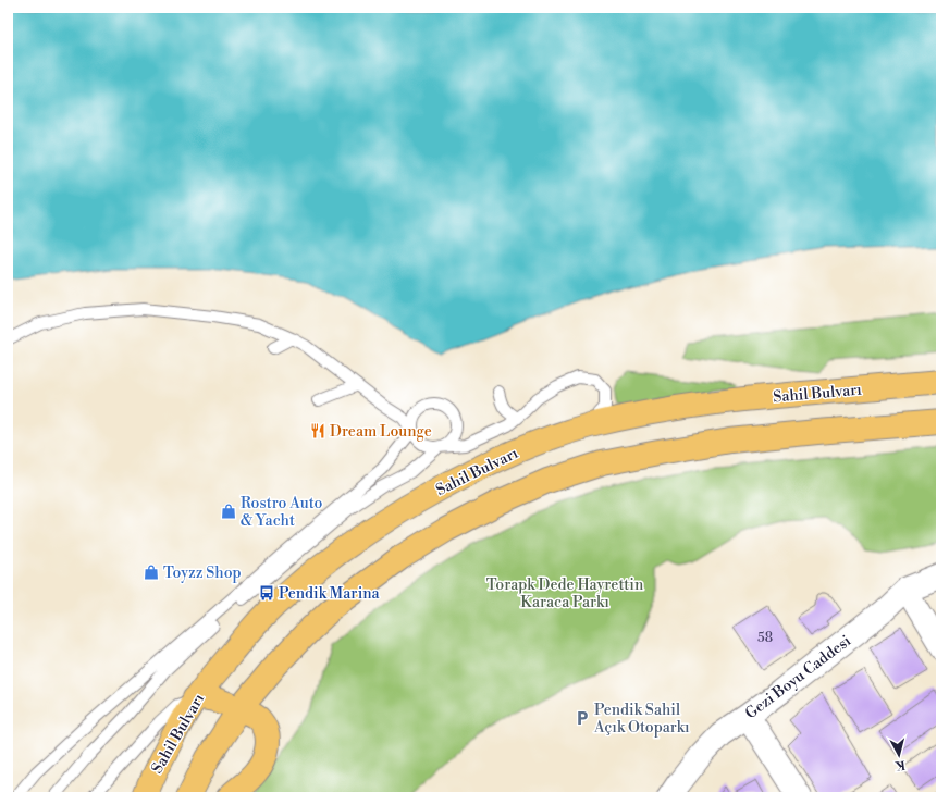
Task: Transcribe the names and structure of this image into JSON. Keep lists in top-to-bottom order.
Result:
{
  "streets": {
    "highway": ["Sahil Bulvarı"],
    "street": ["Gezi Boyu Caddesi"]
  },
  "parks": ["Torapk Dede Hayrettin Karaca Parkı"],
  "places": {
    "restaurant": ["Dream Lounge"],
    "shop": ["Rostro Auto & Yacht", "Toyzz Shop"],
    "bus stop": ["Pendik Marina"],
    "parking": ["Pendik Sahil Açık Otoparkı"]
  },
  "house_numbers": ["58"],
  "north": "bottom"
}
